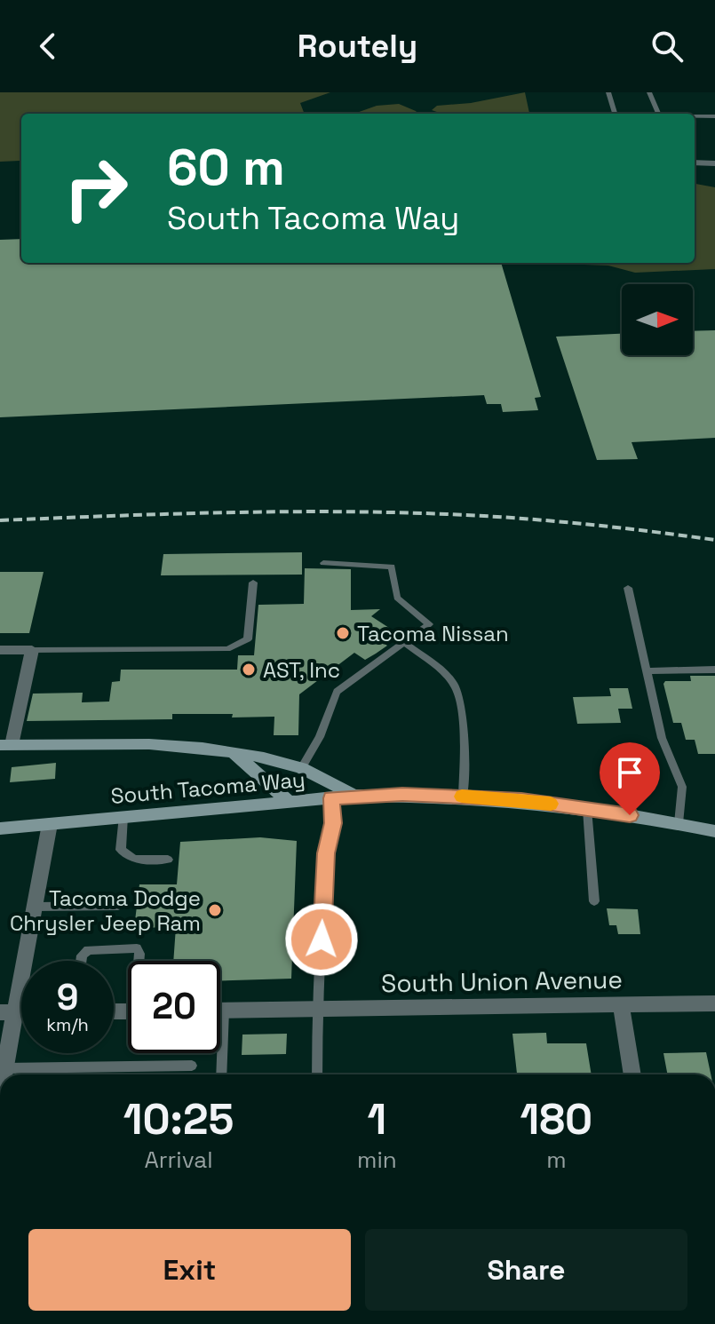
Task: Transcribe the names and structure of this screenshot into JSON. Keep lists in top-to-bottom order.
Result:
{
  "streets": {
    "main road": ["South Tacoma Way"],
    "street": ["South Union Avenue"]
  },
  "places": ["Tacoma Nissan", "AST, Inc", "Tacoma Dodge Chrysler Jeep Ram"],
  "north": "right",
  "page": {
    "header": "Routely",
    "turn": ["60 m", "South Tacoma Way"],
    "speed": "9 km/h",
    "limit": "20",
    "eta": [
      "10:25",
      "Arrival",
      "1",
      "min",
      "180",
      "m"
    ],
    "buttons": ["Exit", "Share"]
  }
}
